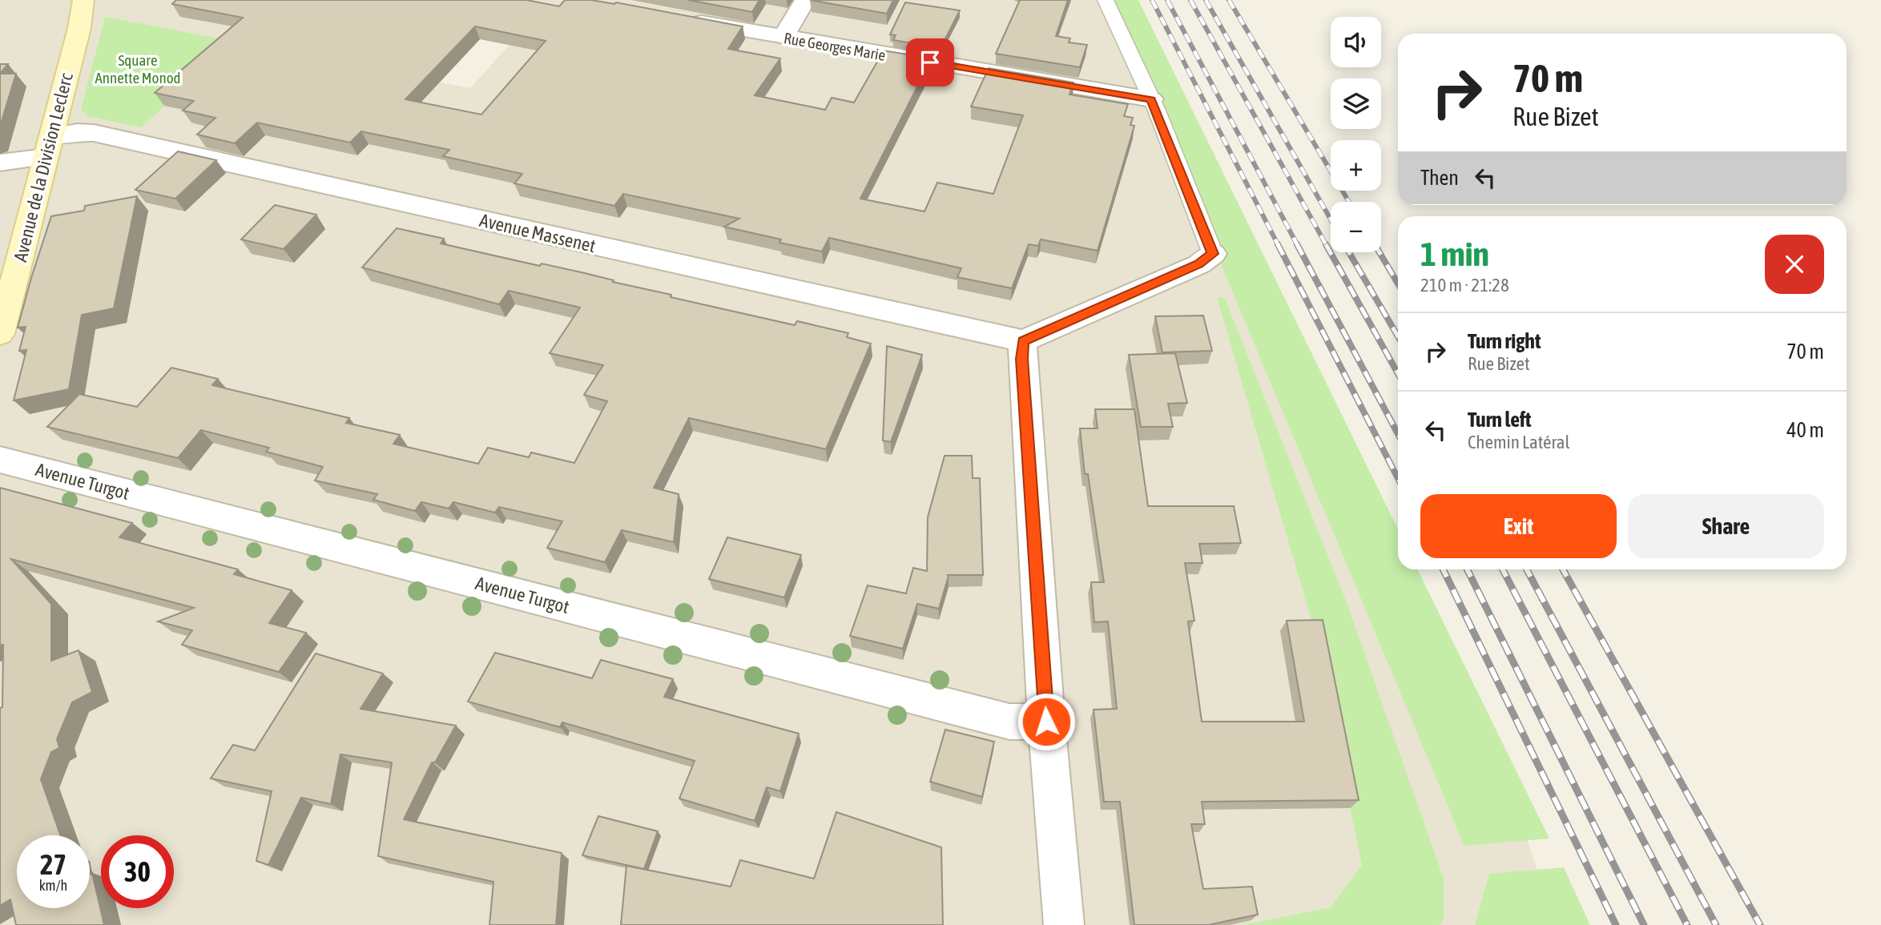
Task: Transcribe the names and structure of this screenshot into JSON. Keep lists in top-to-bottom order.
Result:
{
  "streets": {
    "street": [
      "Rue Georges Marie",
      "Avenue de la Division Leclerc",
      "Avenue Massenet",
      "Avenue Turgot"
    ]
  },
  "crossings": [
    ["Avenue de la Division Leclerc", "Avenue Massenet"]
  ],
  "parks": ["Square Annette Monod"],
  "page": {
    "map_buttons": ["+", "−"],
    "turn": ["70 m", "Rue Bizet"],
    "then": "Then",
    "heading": ["1 min", "210 m · 21:28"],
    "list": [
      {
        "name": "Turn right",
        "note": "Rue Bizet",
        "value": "70 m"
      },
      {
        "name": "Turn left",
        "note": "Chemin Latéral",
        "value": "40 m"
      }
    ],
    "buttons": ["Exit", "Share"],
    "speed": "27 km/h",
    "limit": "30"
  }
}
